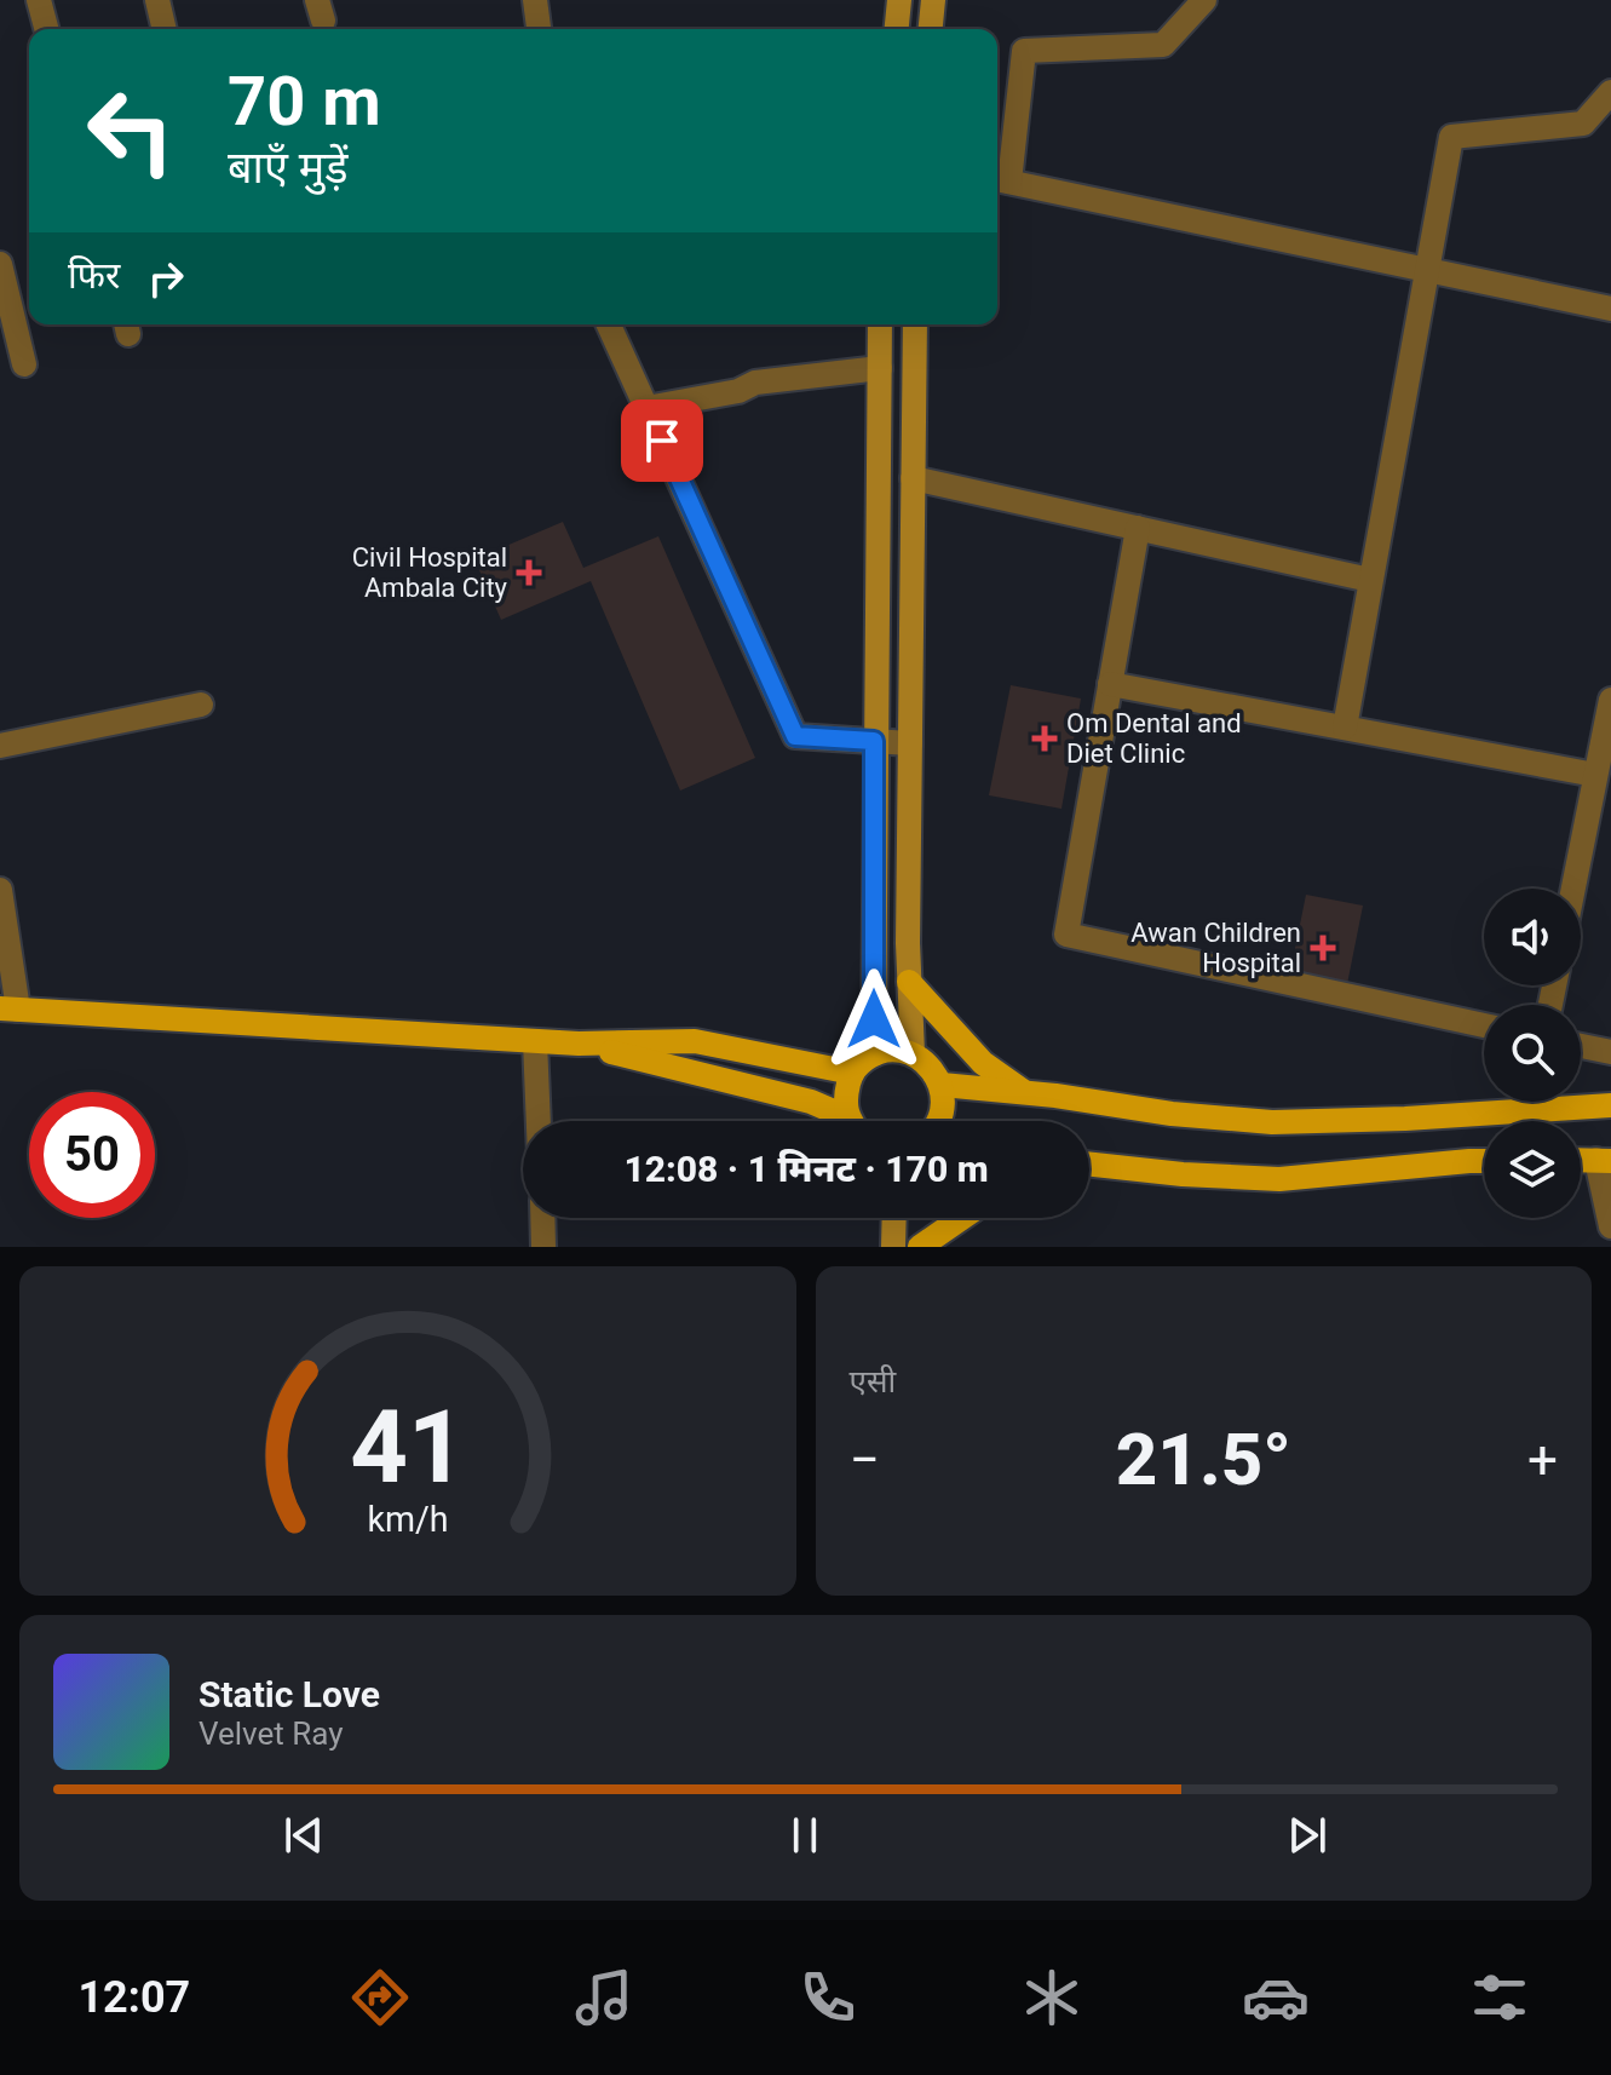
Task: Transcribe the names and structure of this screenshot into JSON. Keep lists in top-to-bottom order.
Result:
{
  "places": {
    "health": ["Civil Hospital Ambala City", "Om Dental and Diet Clinic", "Awan Children Hospital"]
  },
  "page": {
    "turn": ["70 m", "बाएँ मुड़ें"],
    "then": "फिर",
    "limit": "50",
    "trip": "12:08 · 1 मिनट · 170 m",
    "tile": "एसी",
    "heat": ["−", "21.5°", "+"],
    "song": ["Static Love", "Velvet Ray"],
    "tabs": "12:07",
    "gauge": ["41", "km/h"]
  }
}
